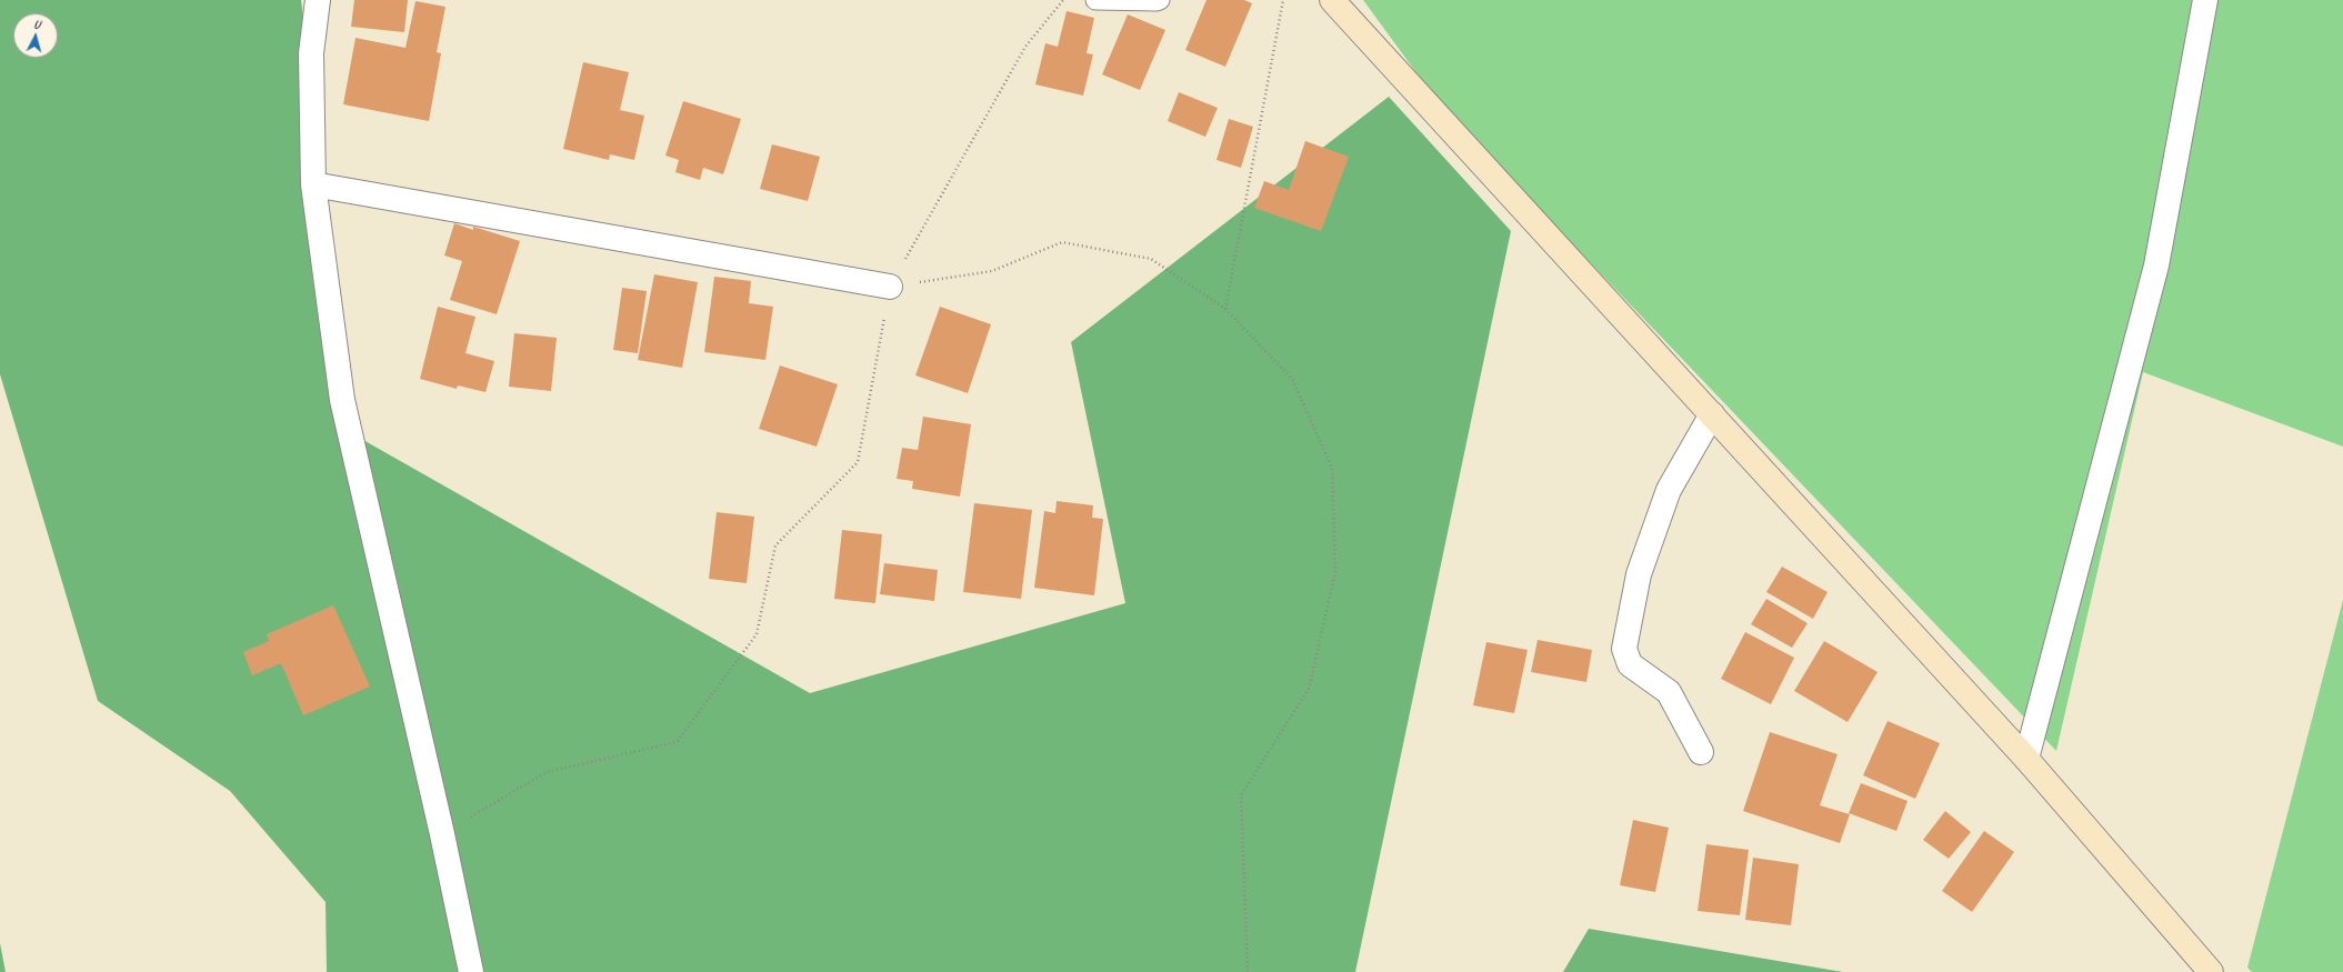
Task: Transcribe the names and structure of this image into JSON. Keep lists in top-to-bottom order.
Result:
{
  "north": "top"
}
